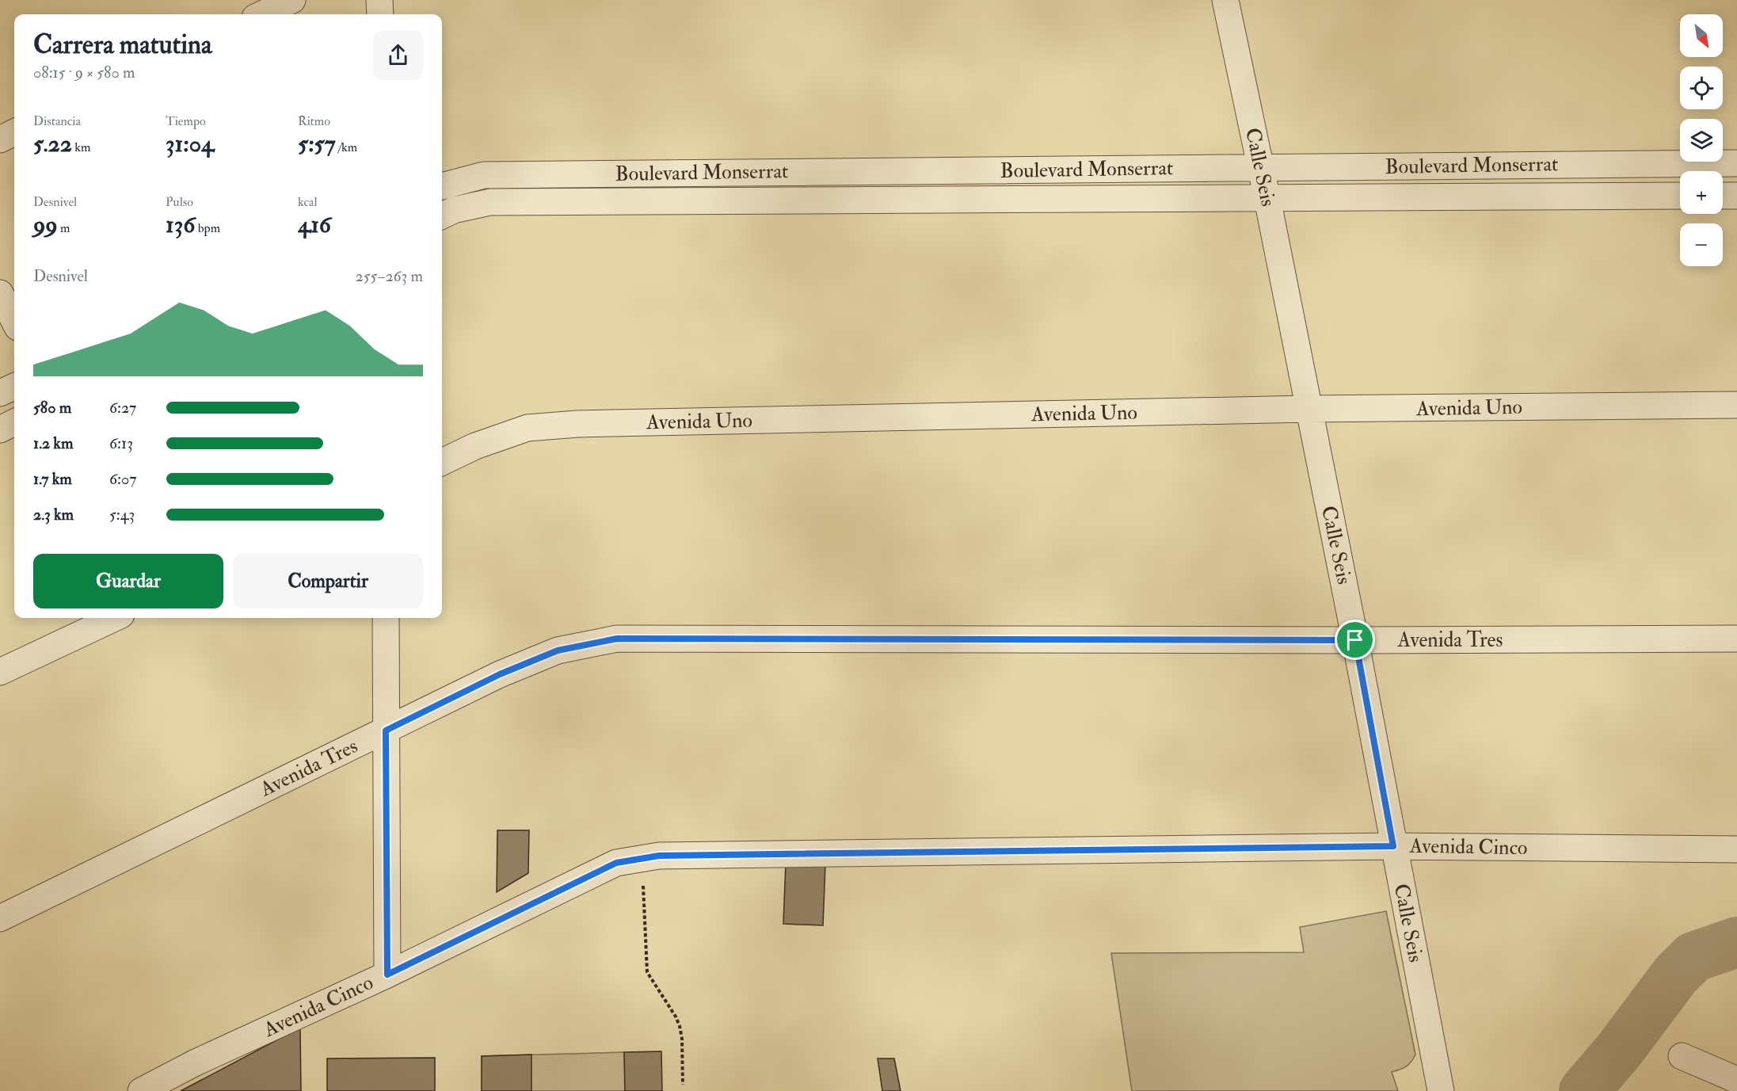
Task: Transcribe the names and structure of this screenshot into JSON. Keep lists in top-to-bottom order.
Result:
{
  "streets": {
    "street": [
      "Boulevard Monserrat",
      "Calle Seis",
      "Avenida Uno",
      "Avenida Tres",
      "Avenida Cinco"
    ]
  },
  "crossings": [
    ["Boulevard Monserrat", "Calle Seis"],
    ["Calle Seis", "Avenida Uno"],
    ["Calle Seis", "Avenida Tres"],
    ["Calle Seis", "Avenida Cinco"]
  ],
  "north": "bottom right",
  "page": {
    "map_buttons": ["+", "−"],
    "heading": ["Carrera matutina", "08:15 · 9 × 580 m"],
    "stats": [
      ["Distancia", "5.22 km"],
      ["Tiempo", "31:04"],
      ["Ritmo", "5:57 /km"],
      ["Desnivel", "99 m"],
      ["Pulso", "136 bpm"],
      ["kcal", "416"]
    ],
    "chart": ["Desnivel", "255–263 m"],
    "list": [
      {
        "name": "580 m",
        "note": "6:27"
      },
      {
        "name": "1.2 km",
        "note": "6:13"
      },
      {
        "name": "1.7 km",
        "note": "6:07"
      },
      {
        "name": "2.3 km",
        "note": "5:43"
      }
    ],
    "buttons": ["Guardar", "Compartir"]
  }
}
